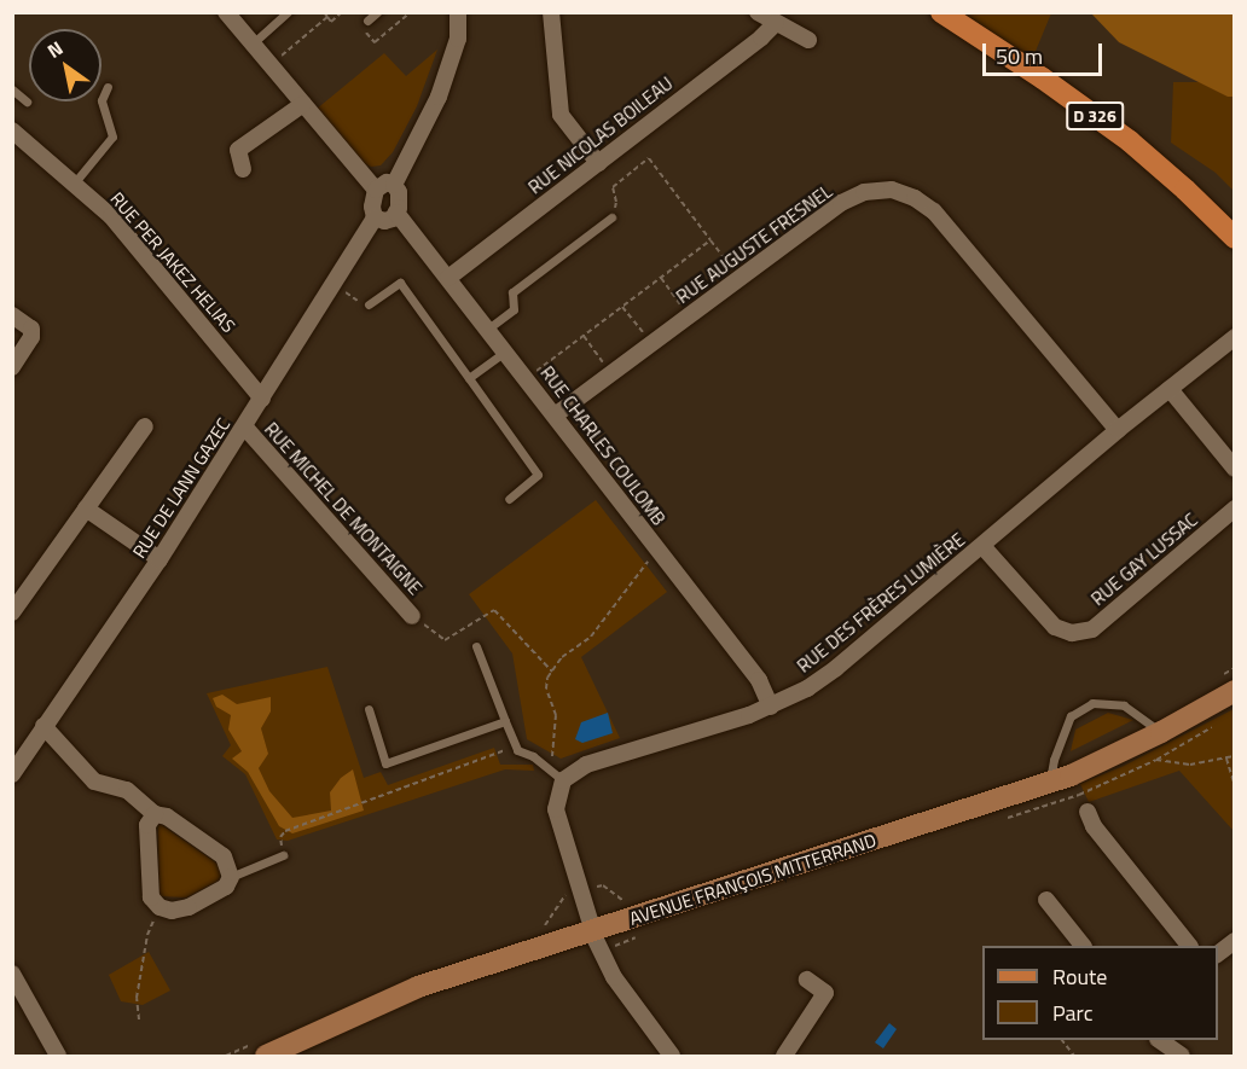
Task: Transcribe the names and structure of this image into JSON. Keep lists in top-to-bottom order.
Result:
{
  "streets": {
    "main road": ["D 326", "AVENUE FRANÇOIS MITTERRAND"],
    "street": [
      "RUE NICOLAS BOILEAU",
      "RUE AUGUSTE FRESNEL",
      "RUE PER JAKEZ HELIAS",
      "RUE CHARLES COULOMB",
      "RUE DE LANN GAZEC",
      "RUE MICHEL DE MONTAIGNE",
      "RUE GAY LUSSAC",
      "RUE DES FRÈRES LUMIÈRE"
    ]
  },
  "crossings": [
    ["RUE NICOLAS BOILEAU", "RUE CHARLES COULOMB"],
    ["RUE AUGUSTE FRESNEL", "RUE CHARLES COULOMB"],
    ["RUE AUGUSTE FRESNEL", "RUE DES FRÈRES LUMIÈRE"],
    ["RUE PER JAKEZ HELIAS", "RUE DE LANN GAZEC"],
    ["RUE CHARLES COULOMB", "RUE DE LANN GAZEC"],
    ["RUE CHARLES COULOMB", "RUE DES FRÈRES LUMIÈRE"],
    ["RUE DE LANN GAZEC", "RUE MICHEL DE MONTAIGNE"],
    ["RUE GAY LUSSAC", "RUE DES FRÈRES LUMIÈRE"]
  ],
  "legend": ["Route", "Parc"],
  "scale_bar": "50 m",
  "north": "top left"
}
